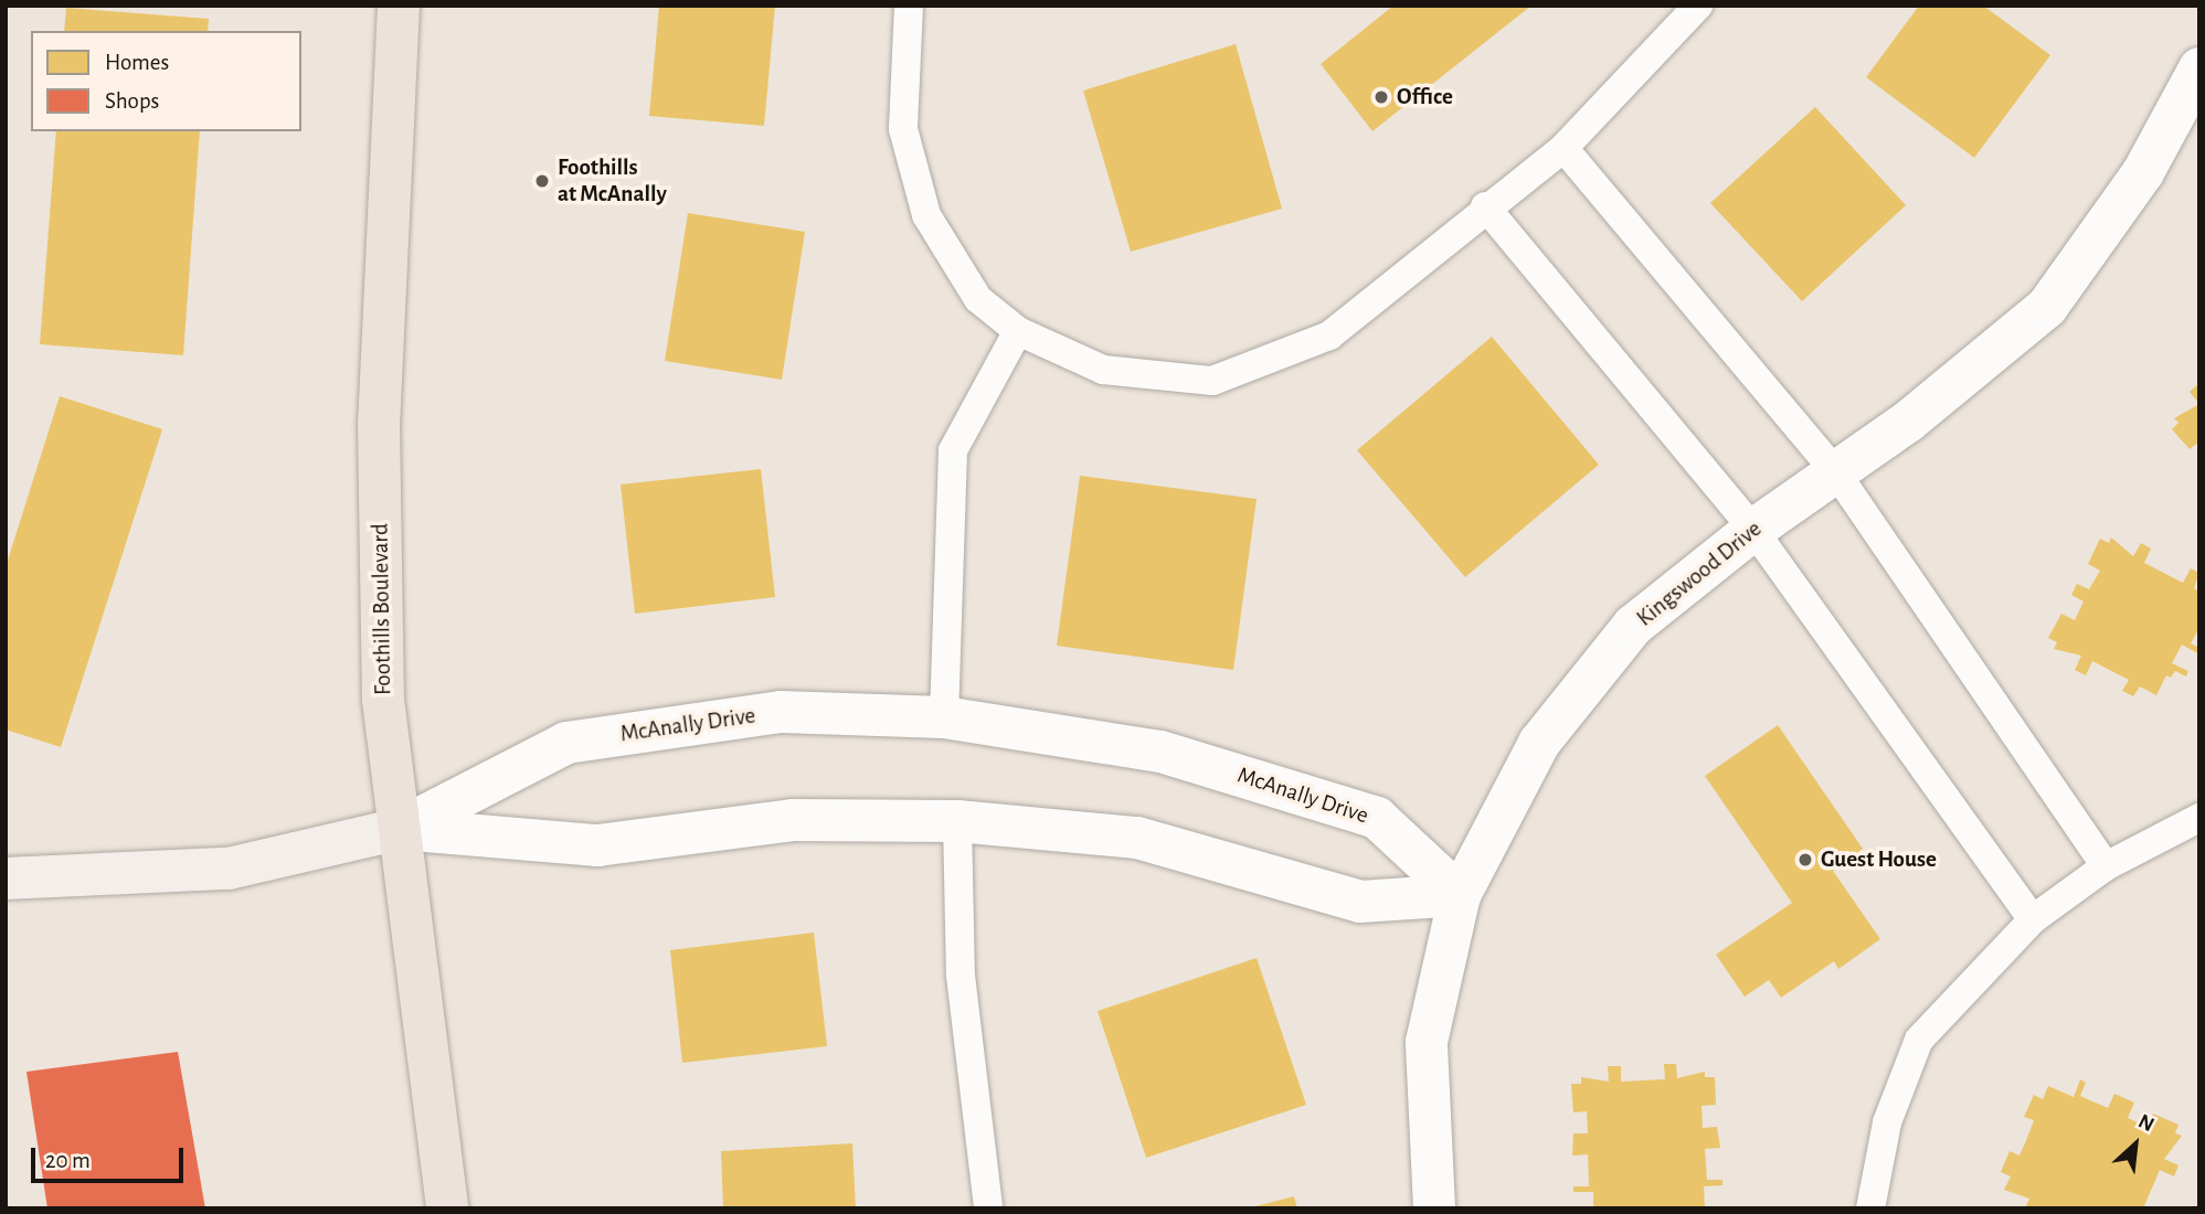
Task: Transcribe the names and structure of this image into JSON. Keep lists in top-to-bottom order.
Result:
{
  "streets": {
    "main road": ["Foothills Boulevard"],
    "street": ["Kingswood Drive", "McAnally Drive"]
  },
  "crossings": [
    ["Kingswood Drive", "McAnally Drive"],
    ["Foothills Boulevard", "McAnally Drive"]
  ],
  "places": ["Office", "Foothills at McAnally", "Guest House"],
  "legend": ["Homes", "Shops"],
  "scale_bar": "20 m",
  "north": "top right"
}
